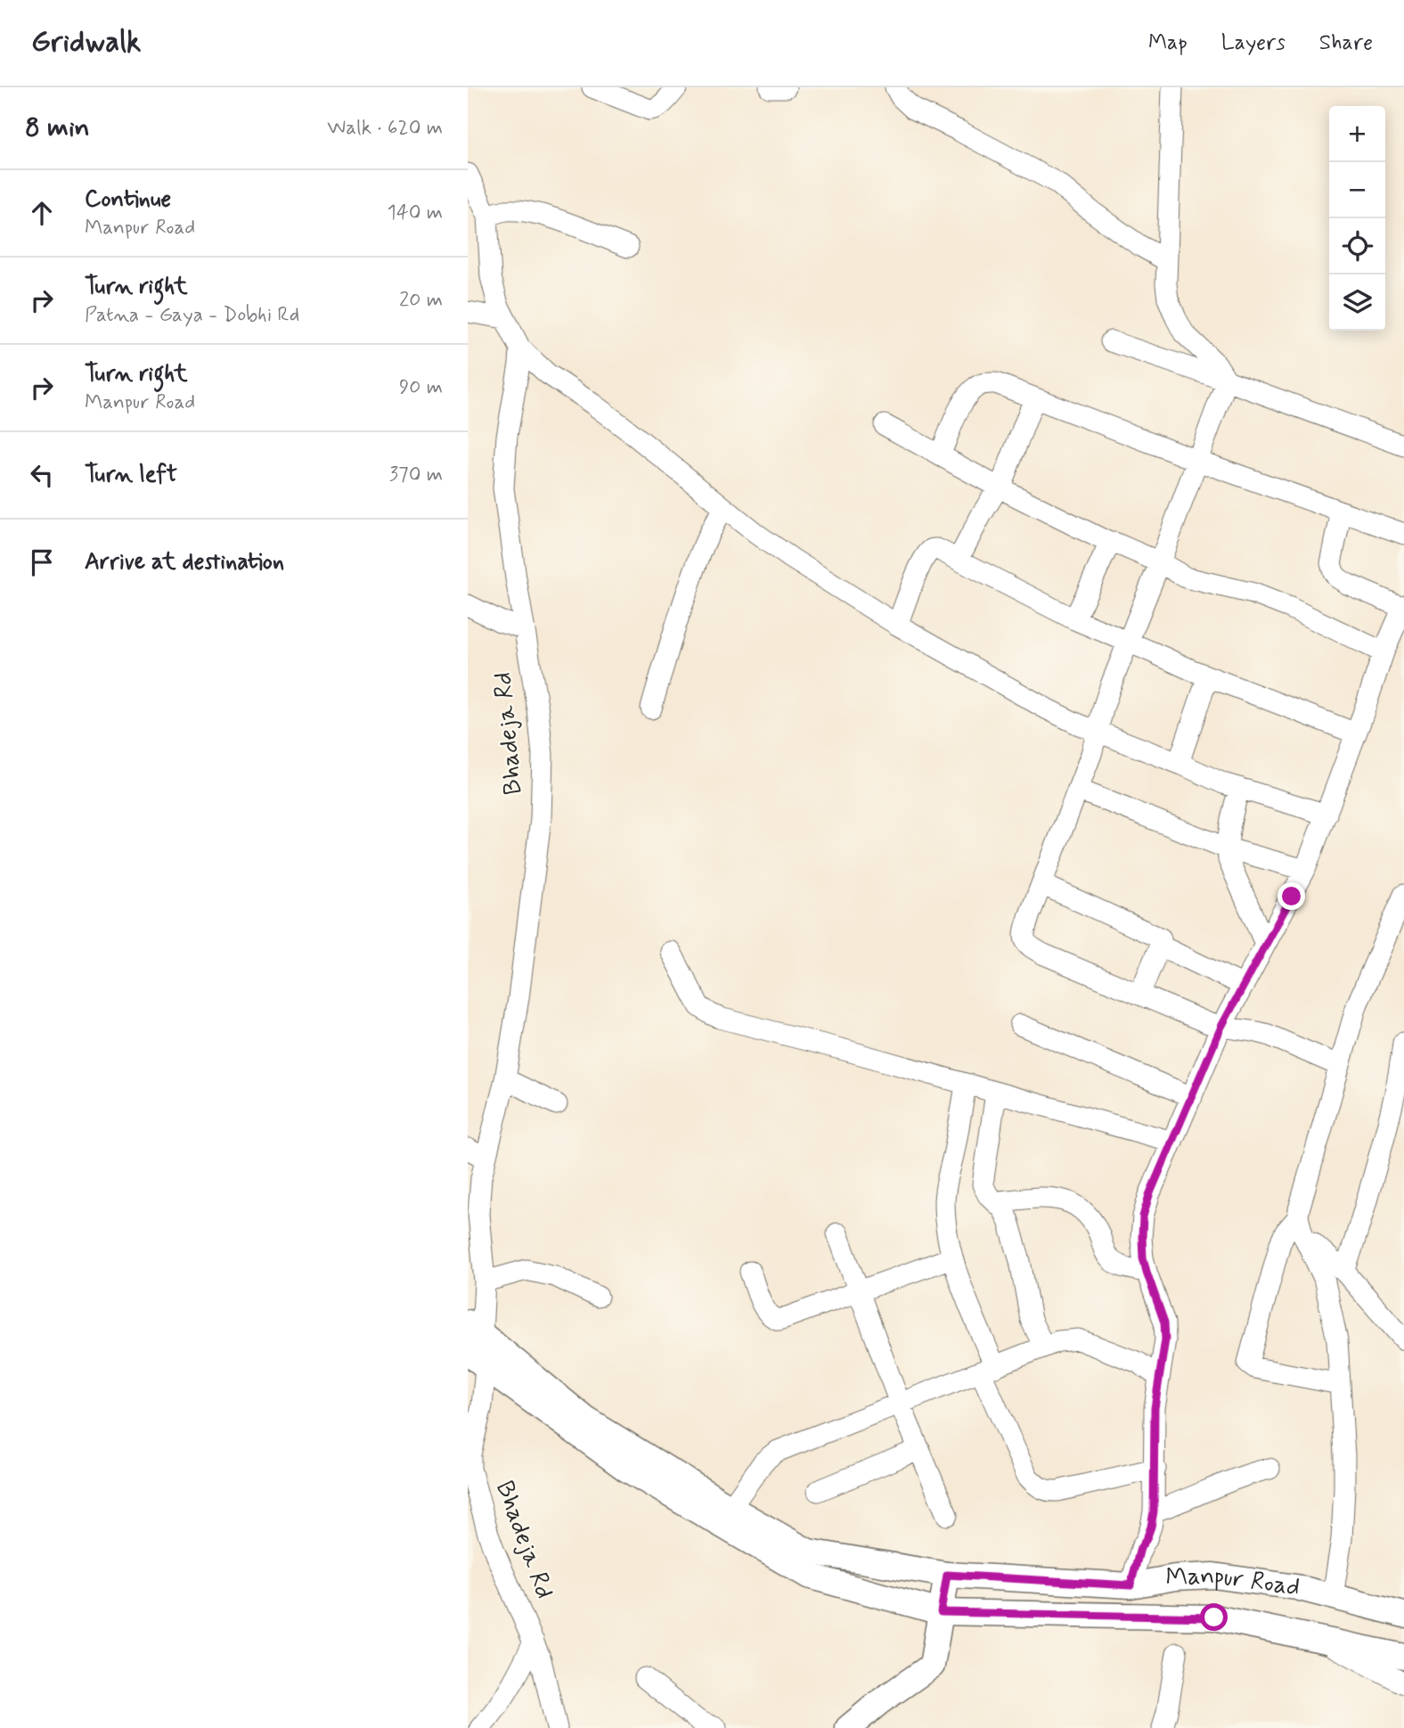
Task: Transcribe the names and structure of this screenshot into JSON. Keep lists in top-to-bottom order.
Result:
{
  "streets": {
    "main road": ["Manpur Road"],
    "street": ["Bhadeja Rd"]
  },
  "crossings": [
    ["Bhadeja Rd", "Manpur Road"]
  ],
  "page": {
    "header": "Gridwalk",
    "nav": ["Map", "Layers", "Share"],
    "heading": ["8 min", "Walk · 620 m"],
    "map_buttons": ["+", "−"],
    "list": [
      ["Continue", "Manpur Road", "140 m"],
      ["Turn right", "Patna - Gaya - Dobhi Rd", "20 m"],
      ["Turn right", "Manpur Road", "90 m"],
      ["Turn left", "370 m"],
      "Arrive at destination"
    ]
  }
}
